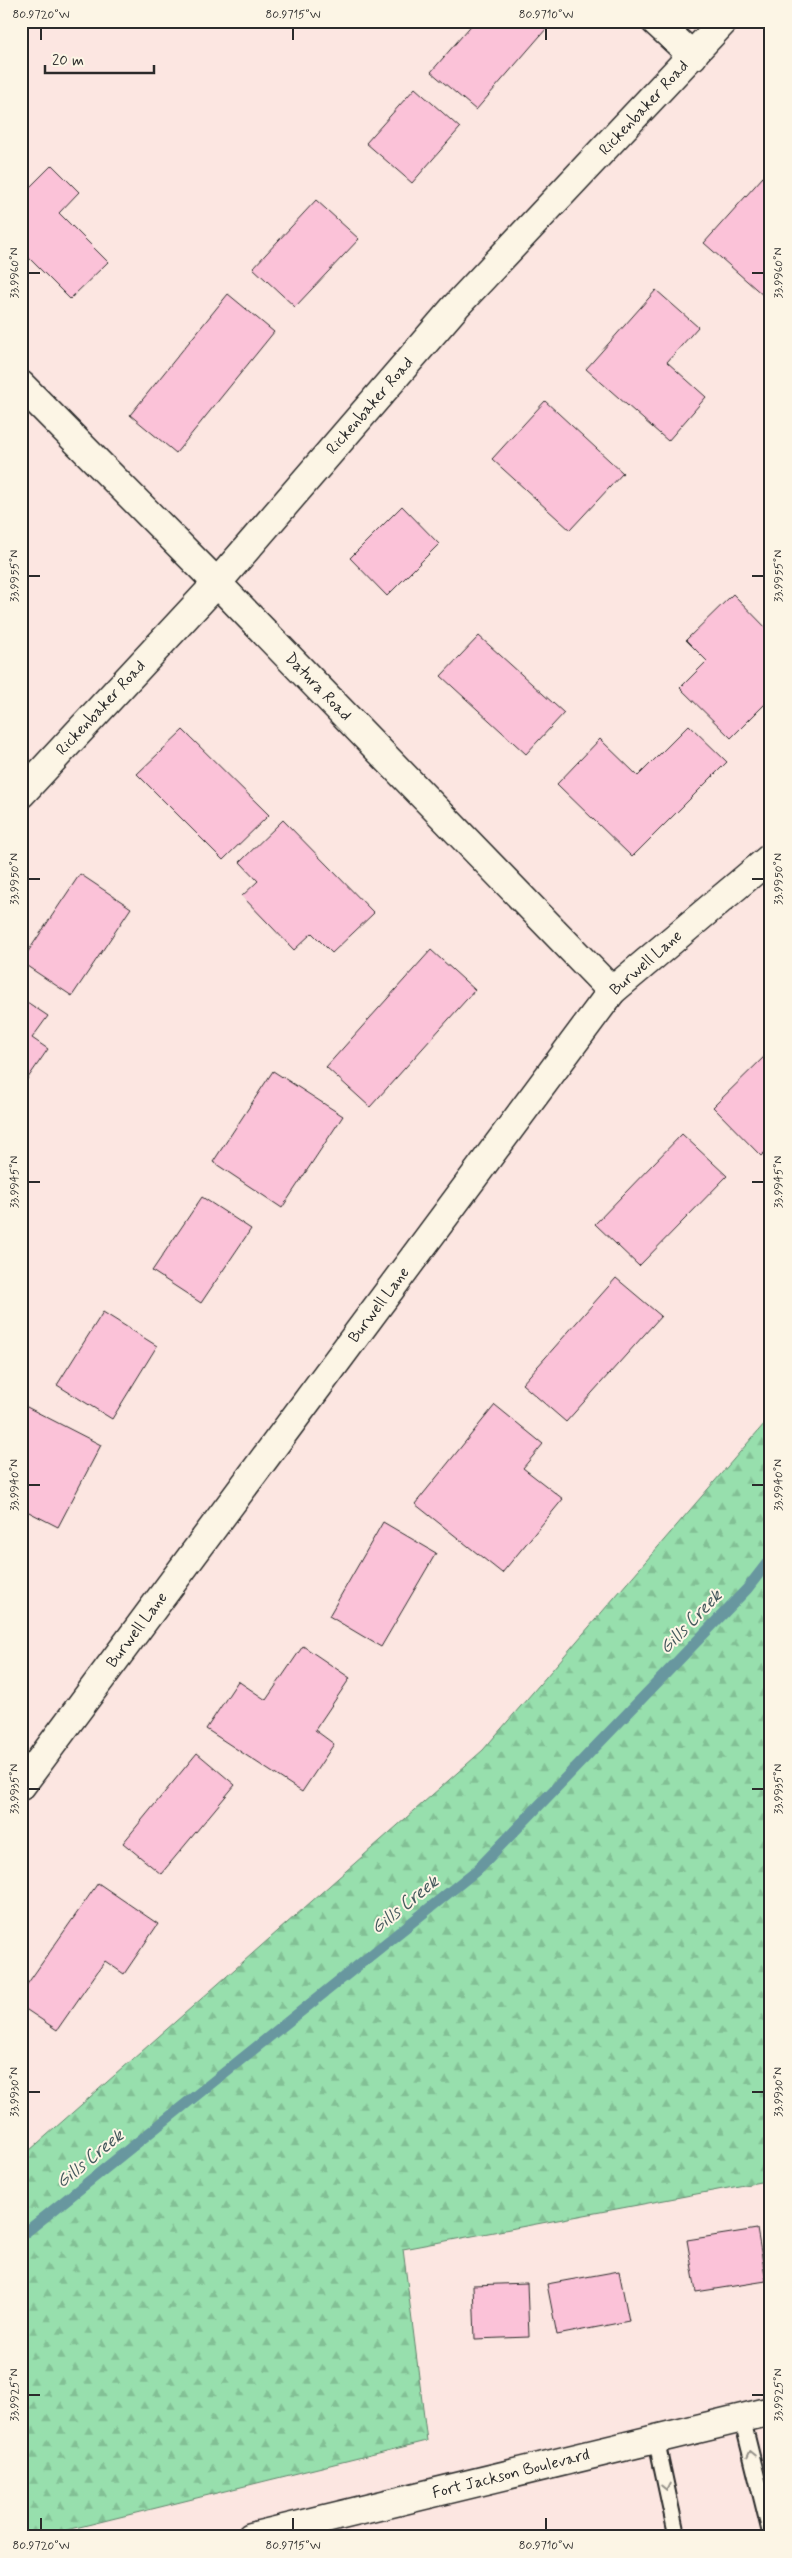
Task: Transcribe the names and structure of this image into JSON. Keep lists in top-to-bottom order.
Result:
{
  "streets": {
    "street": [
      "Rickenbaker Road",
      "Datura Road",
      "Burwell Lane",
      "Fort Jackson Boulevard"
    ]
  },
  "crossings": [
    ["Rickenbaker Road", "Datura Road"],
    ["Datura Road", "Burwell Lane"]
  ],
  "water": ["Gills Creek"],
  "scale_bar": "20 m",
  "coordinates": [
    "80.9720°W",
    "80.9715°W",
    "80.9710°W",
    "33.9960°N",
    "33.9955°N",
    "33.9950°N",
    "33.9945°N",
    "33.9940°N",
    "33.9935°N",
    "33.9930°N",
    "33.9925°N"
  ]
}
